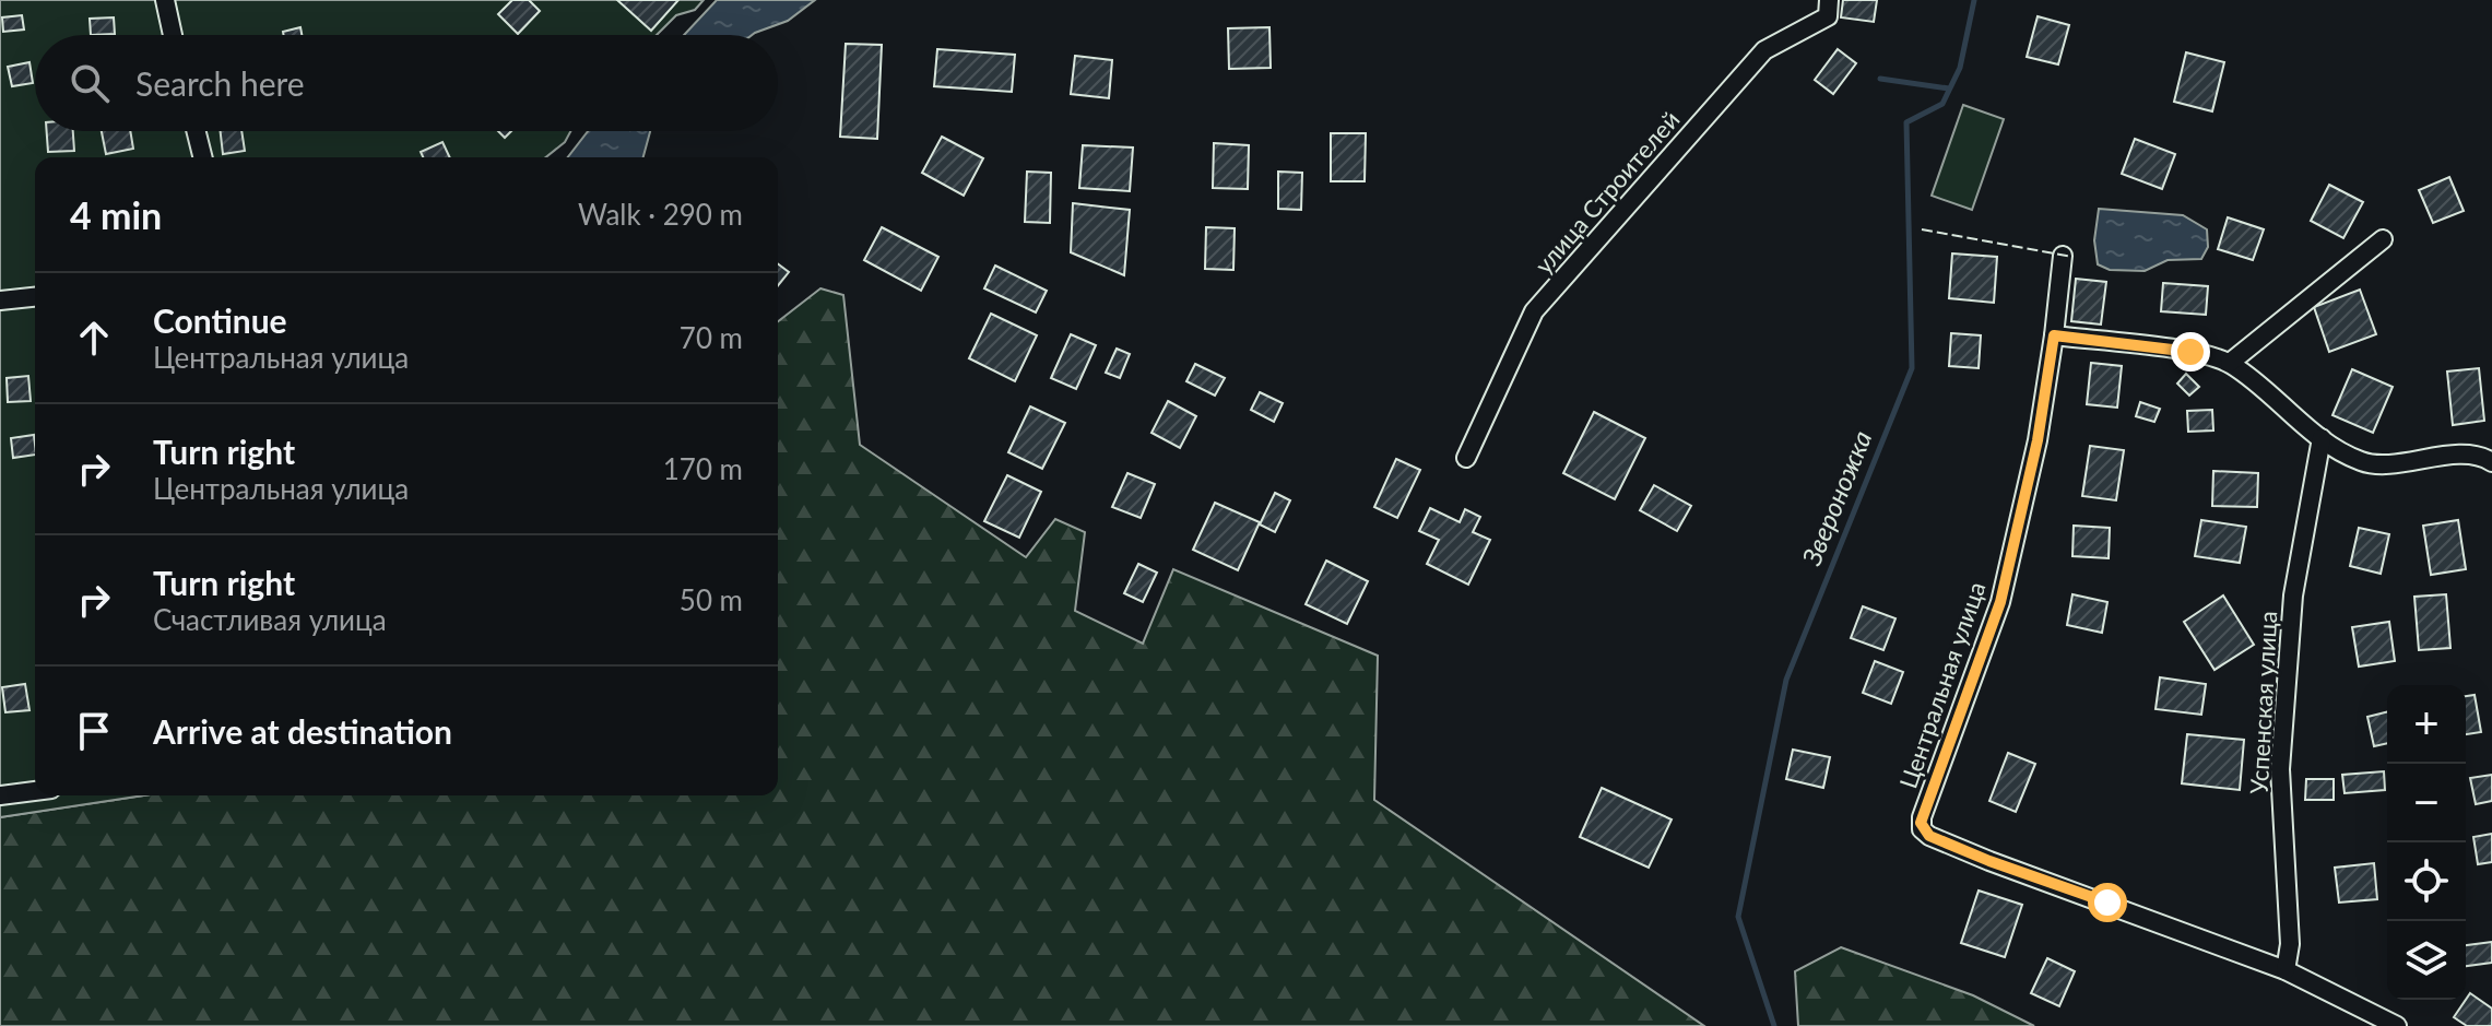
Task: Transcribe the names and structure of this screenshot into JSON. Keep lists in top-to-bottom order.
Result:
{
  "streets": {
    "street": ["улица Строителей", "Центральная улица", "Успенская улица"]
  },
  "crossings": [
    ["Центральная улица", "Успенская улица"]
  ],
  "water": ["Звероножка"],
  "page": {
    "search": "Search here",
    "heading": ["4 min", "Walk · 290 m"],
    "list": [
      ["Continue", "Центральная улица", "70 m"],
      ["Turn right", "Центральная улица", "170 m"],
      ["Turn right", "Счастливая улица", "50 m"],
      "Arrive at destination"
    ],
    "map_buttons": ["+", "−"]
  }
}
